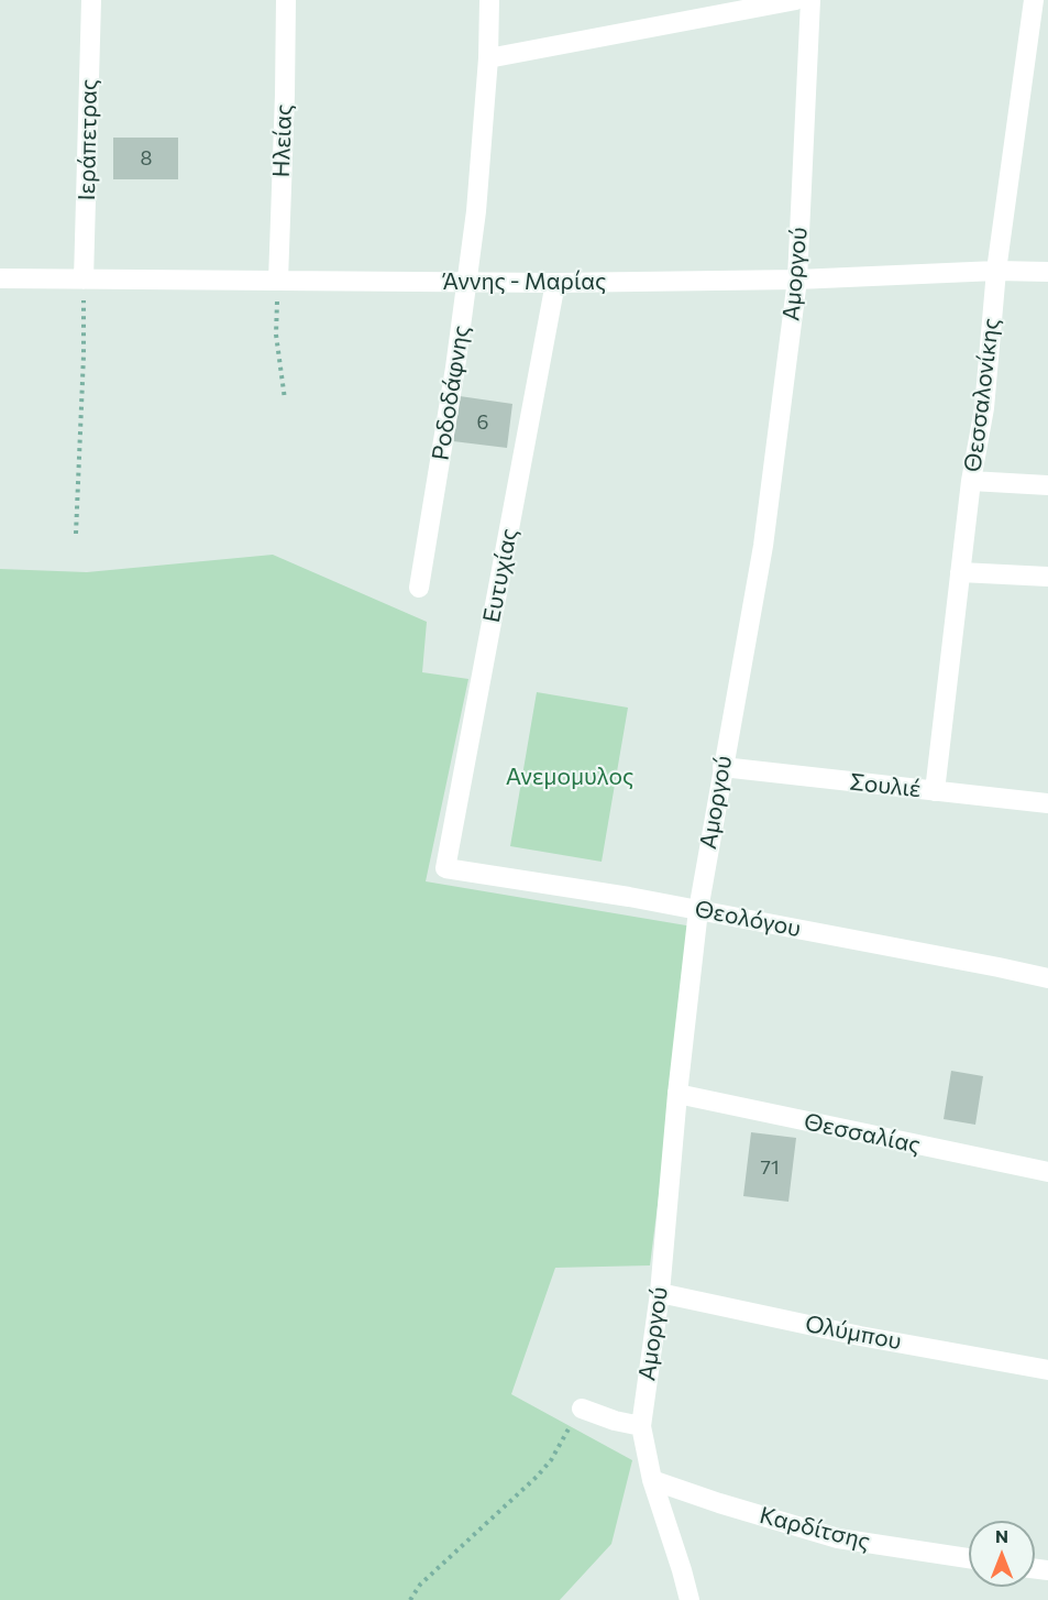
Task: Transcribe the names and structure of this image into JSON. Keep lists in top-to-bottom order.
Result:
{
  "streets": {
    "street": [
      "Ιεράπετρας",
      "Ηλείας",
      "Αμοργού",
      "Άννης - Μαρίας",
      "Ροδοδάφνης",
      "Θεσσαλονίκης",
      "Ευτυχίας",
      "Σουλιέ",
      "Θεολόγου",
      "Θεσσαλίας",
      "Ολύμπου",
      "Καρδίτσης"
    ]
  },
  "crossings": [
    ["Ιεράπετρας", "Άννης - Μαρίας"],
    ["Ηλείας", "Άννης - Μαρίας"],
    ["Αμοργού", "Άννης - Μαρίας"],
    ["Αμοργού", "Σουλιέ"],
    ["Αμοργού", "Θεολόγου"],
    ["Αμοργού", "Θεσσαλίας"],
    ["Αμοργού", "Ολύμπου"],
    ["Αμοργού", "Καρδίτσης"],
    ["Άννης - Μαρίας", "Ροδοδάφνης"],
    ["Άννης - Μαρίας", "Θεσσαλονίκης"],
    ["Άννης - Μαρίας", "Ευτυχίας"],
    ["Θεσσαλονίκης", "Σουλιέ"],
    ["Ευτυχίας", "Θεολόγου"]
  ],
  "parks": ["Ανεμομυλος"],
  "house_numbers": ["8", "6", "71"],
  "north": "top"
}
